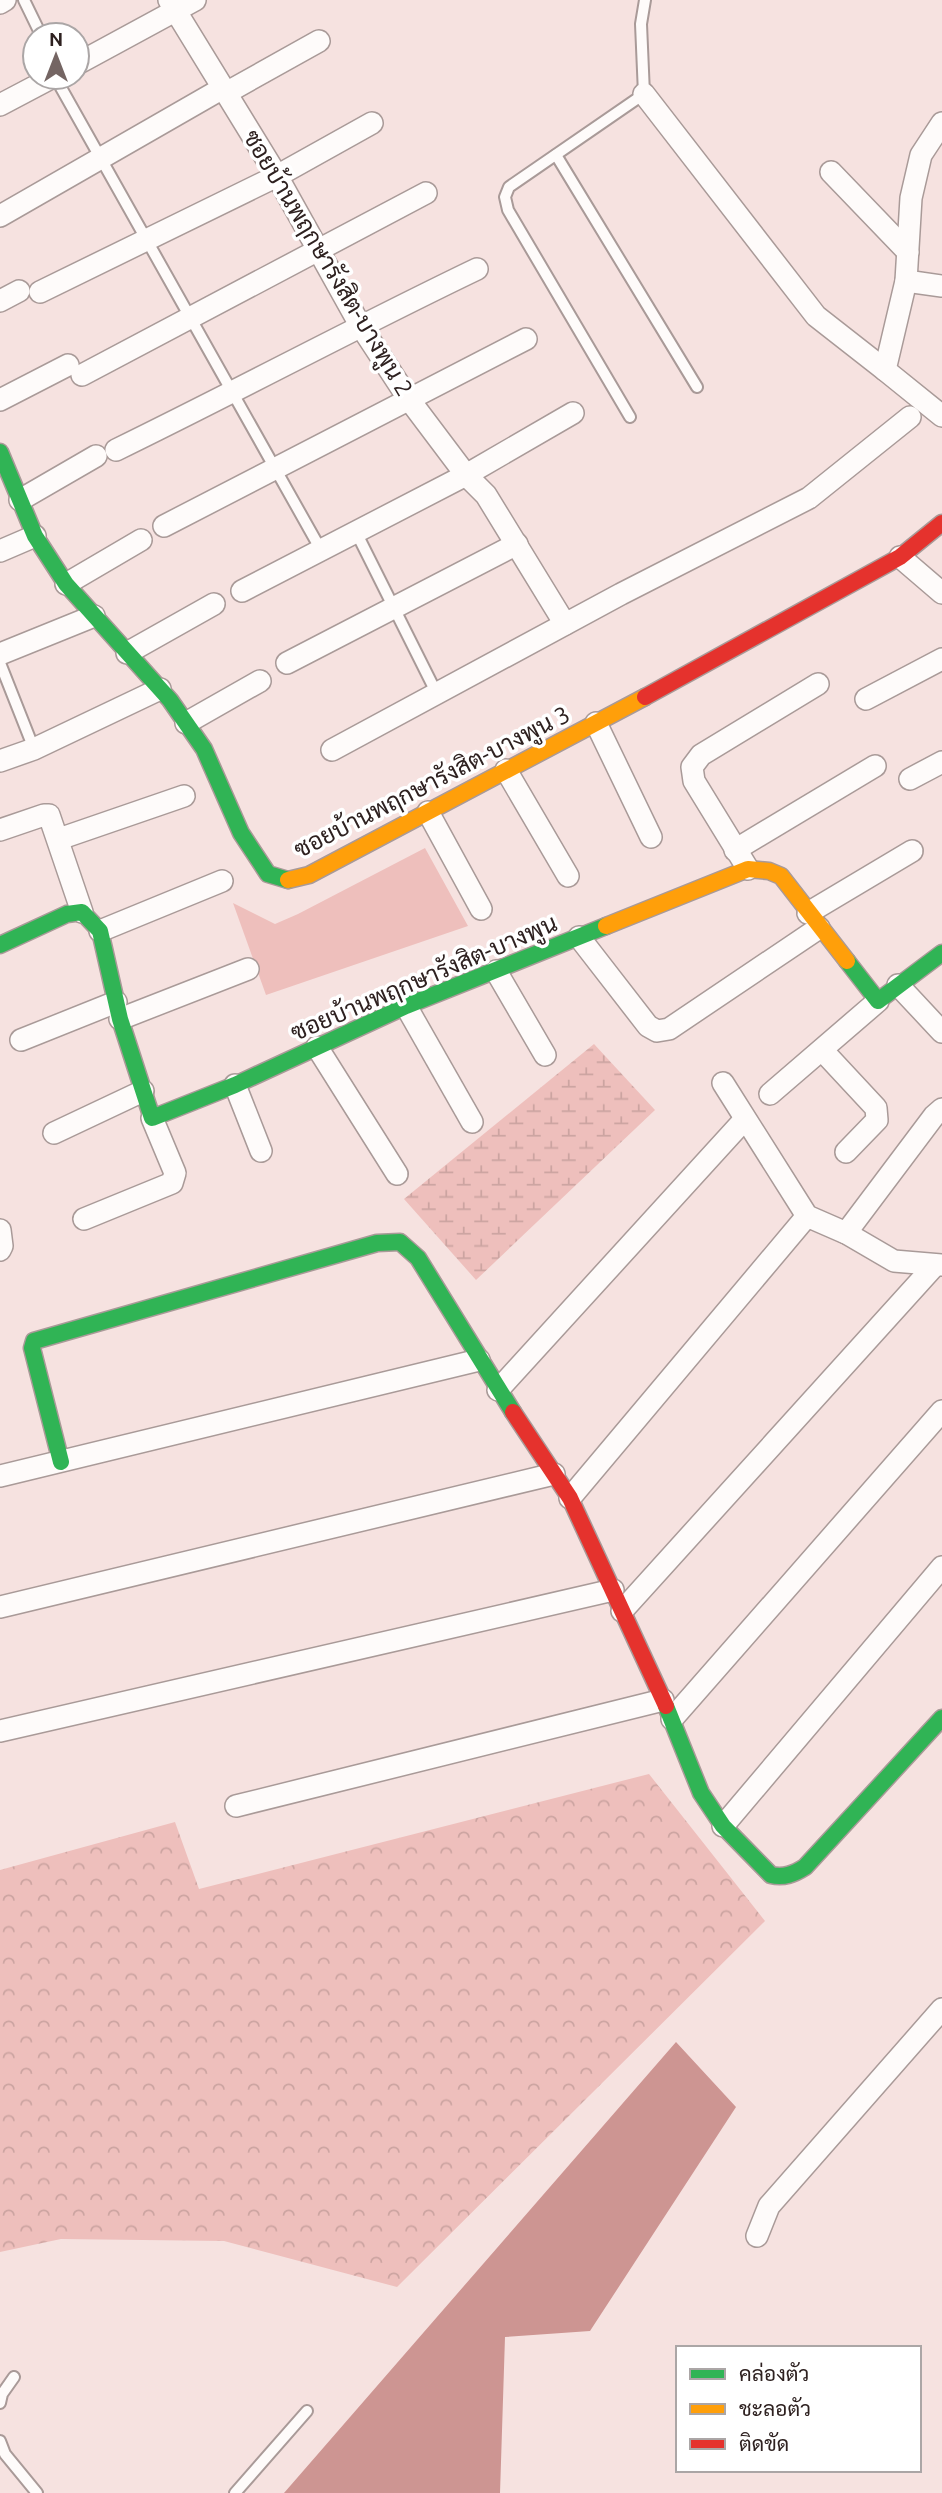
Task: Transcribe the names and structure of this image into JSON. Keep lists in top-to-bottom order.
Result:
{
  "streets": {
    "street": ["ซอยบ้านพฤกษารังสิต-บางพูน 2", "ซอยบ้านพฤกษารังสิต-บางพูน 3", "ซอยบ้านพฤกษารังสิต-บางพูน"]
  },
  "legend": ["คล่องตัว", "ชะลอตัว", "ติดขัด"],
  "north": "top"
}
